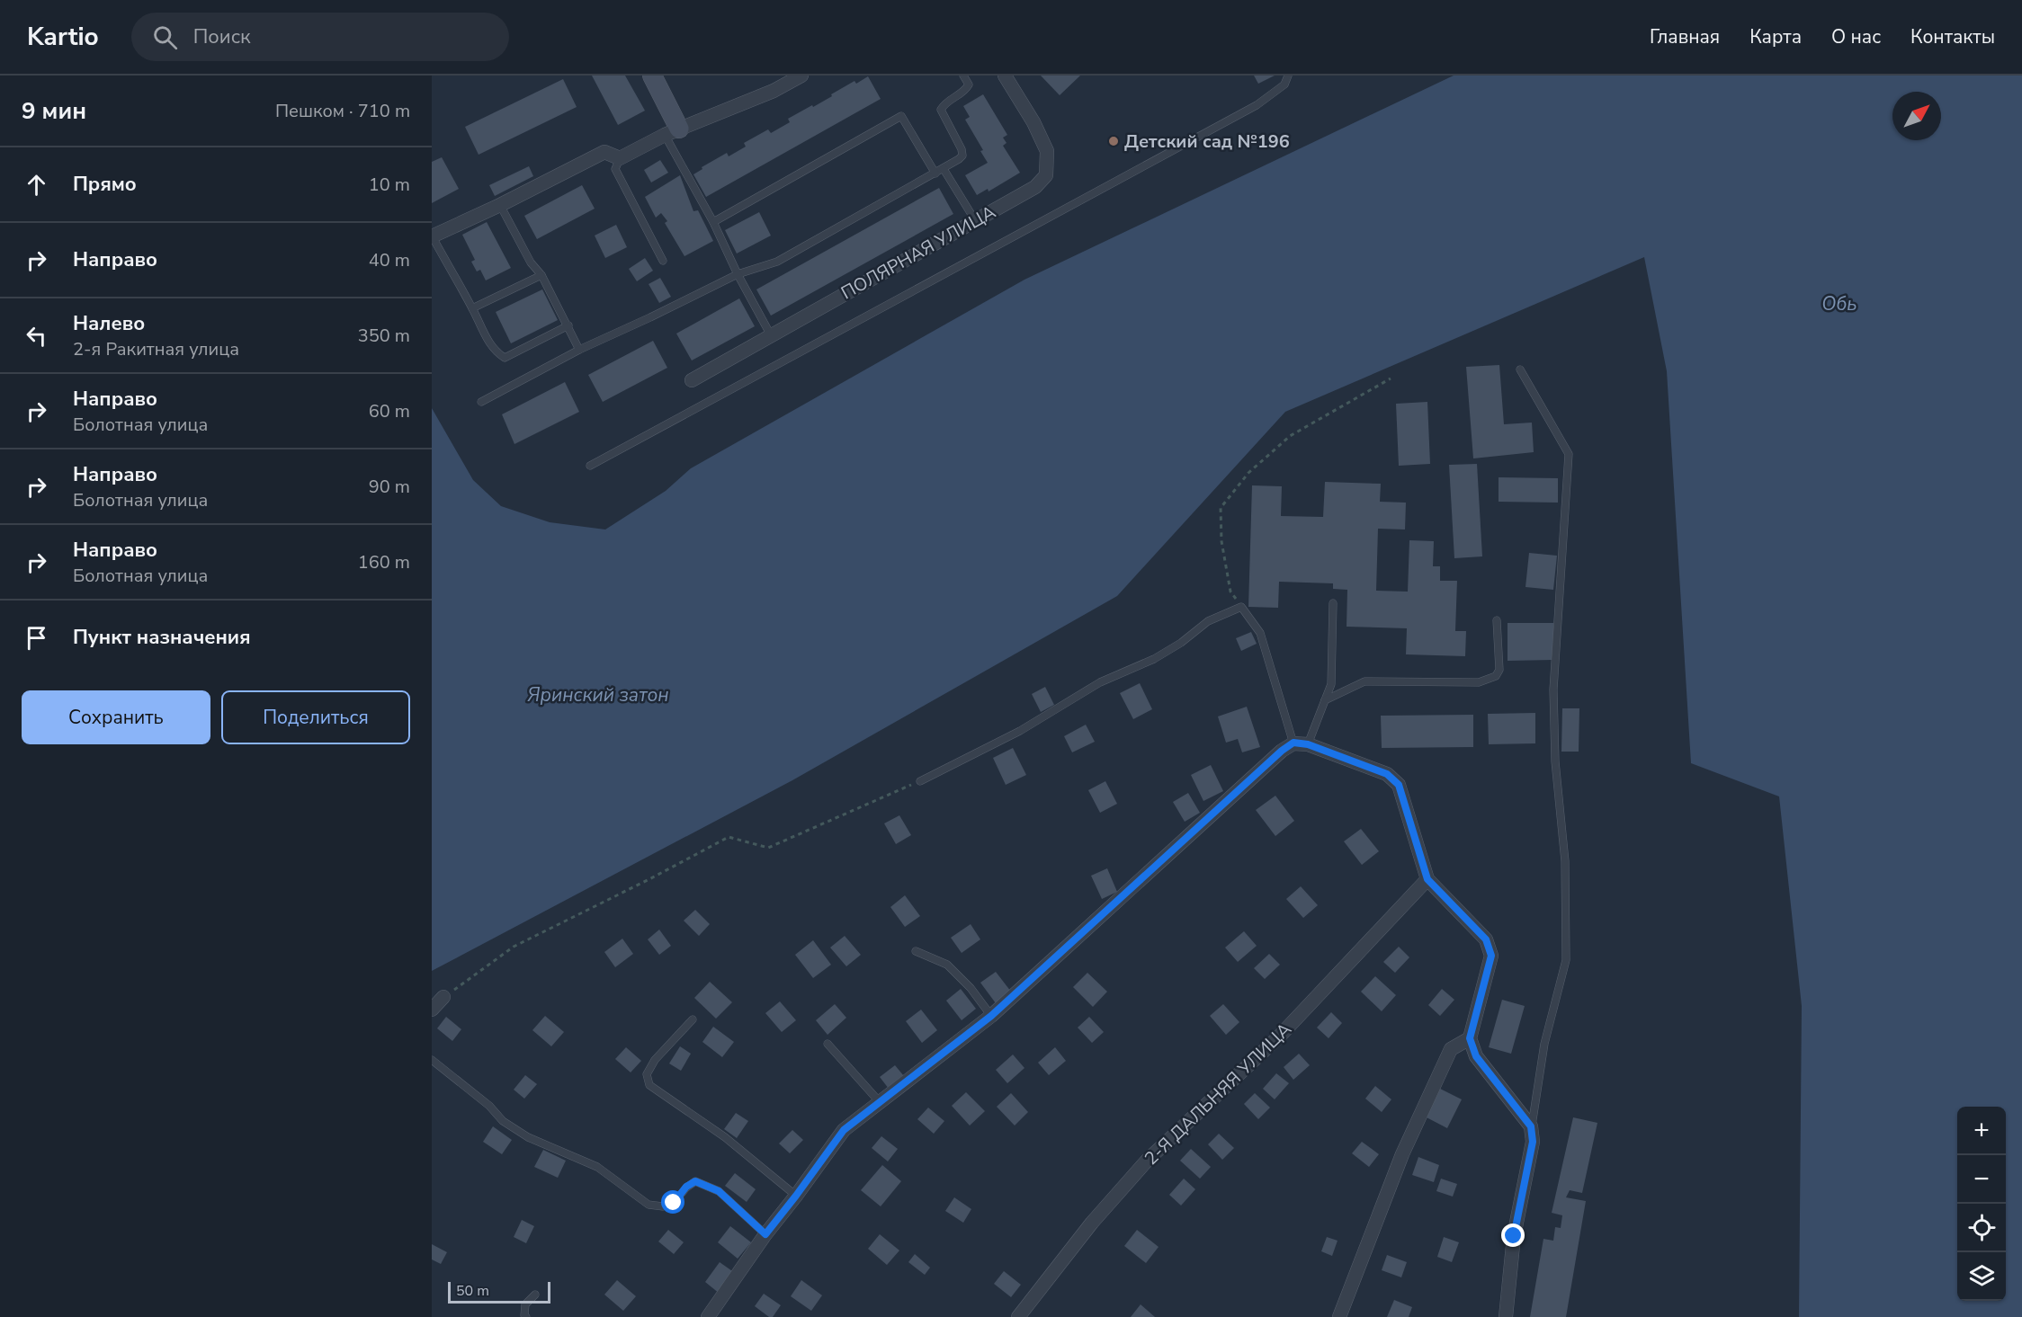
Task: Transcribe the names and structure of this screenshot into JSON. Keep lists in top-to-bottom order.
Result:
{
  "streets": {
    "street": ["ПОЛЯРНАЯ УЛИЦА", "2-Я ДАЛЬНЯЯ УЛИЦА"]
  },
  "water": ["Обь", "Яринский затон"],
  "places": ["Детский сад №196"],
  "scale_bar": "50 m",
  "north": "top right",
  "page": {
    "header": "Kartio",
    "search": "Поиск",
    "nav": [
      "Главная",
      "Карта",
      "О нас",
      "Контакты"
    ],
    "heading": ["9 мин", "Пешком · 710 m"],
    "list": [
      ["Прямо", "10 m"],
      ["Направо", "40 m"],
      ["Налево", "2-я Ракитная улица", "350 m"],
      ["Направо", "Болотная улица", "60 m"],
      ["Направо", "Болотная улица", "90 m"],
      ["Направо", "Болотная улица", "160 m"],
      "Пункт назначения"
    ],
    "buttons": ["Сохранить", "Поделиться"],
    "map_buttons": ["+", "−"],
    "scale": "50 m"
  }
}
